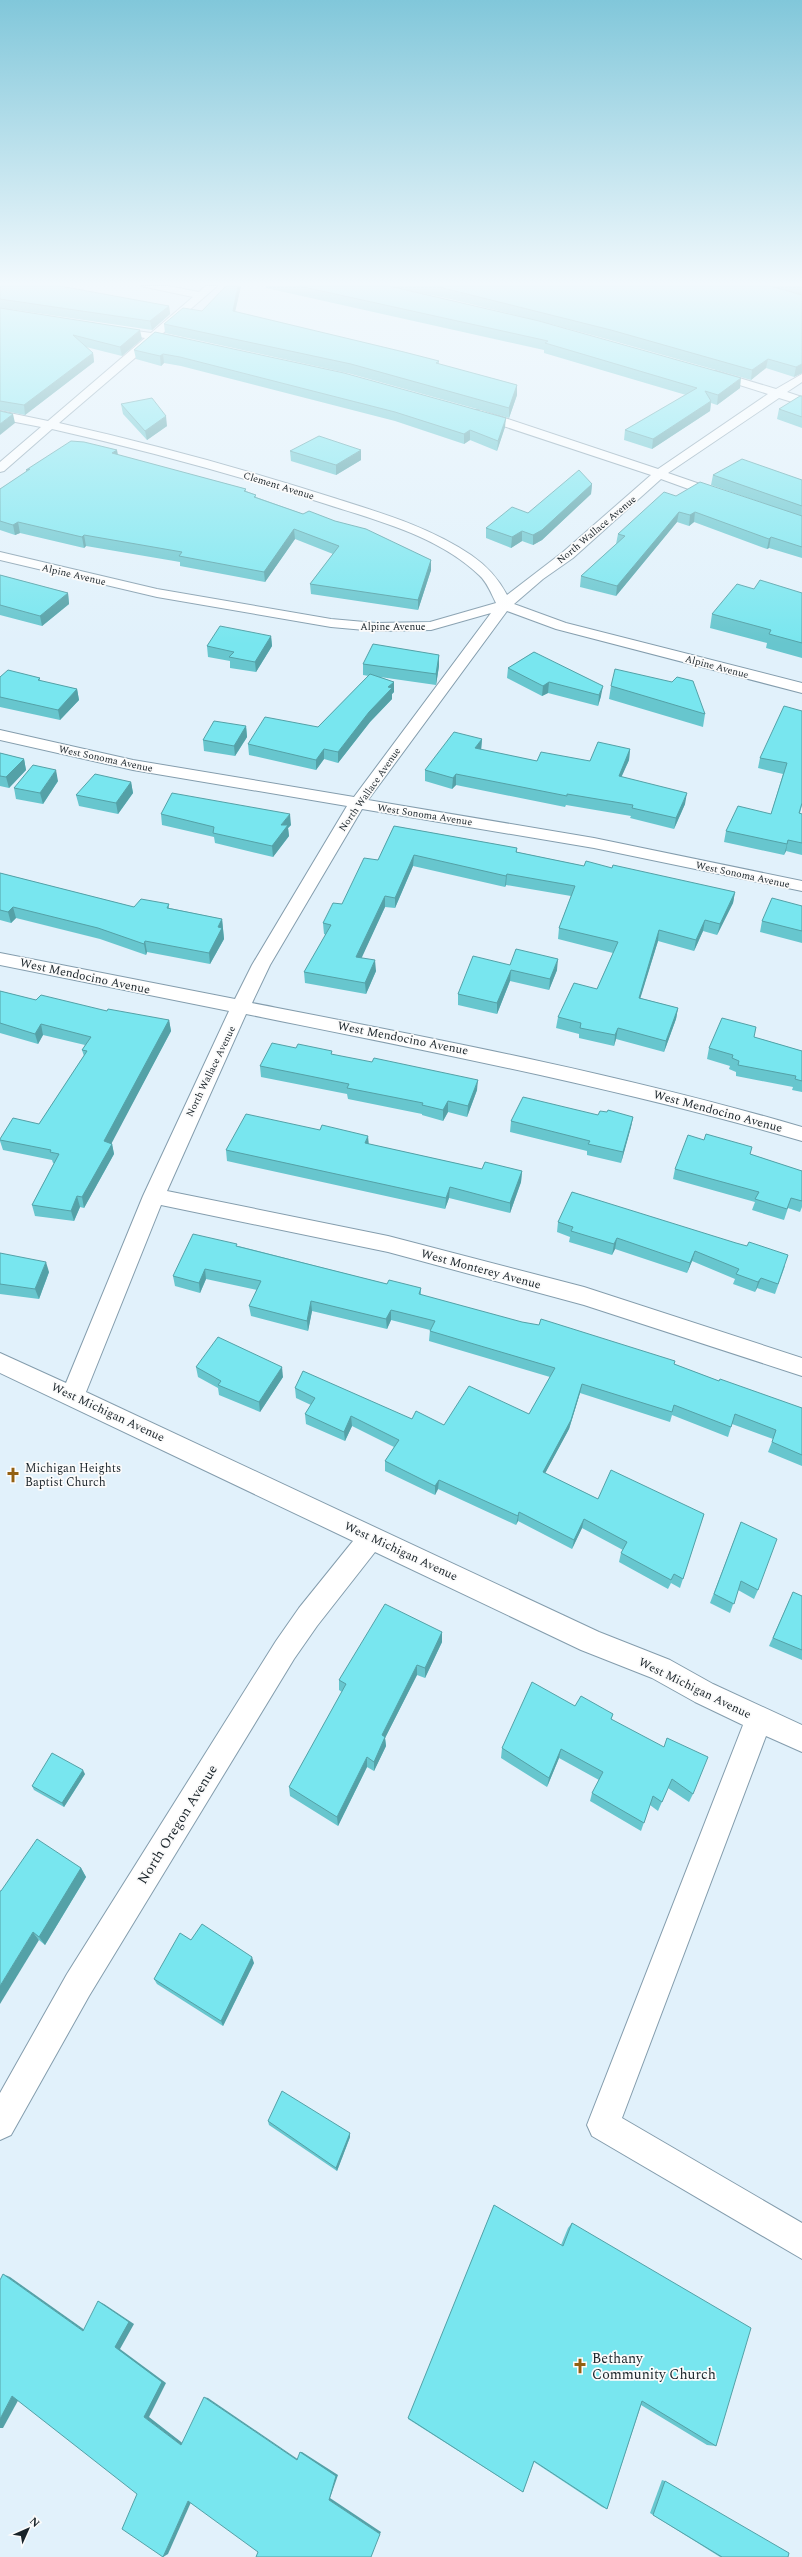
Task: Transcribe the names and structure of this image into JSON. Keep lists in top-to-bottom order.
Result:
{
  "streets": {
    "street": [
      "Clement Avenue",
      "North Wallace Avenue",
      "Alpine Avenue",
      "West Sonoma Avenue",
      "West Mendocino Avenue",
      "West Monterey Avenue",
      "West Michigan Avenue",
      "North Oregon Avenue"
    ]
  },
  "crossings": [
    ["Clement Avenue", "North Wallace Avenue"],
    ["Clement Avenue", "Alpine Avenue"],
    ["North Wallace Avenue", "Alpine Avenue"],
    ["North Wallace Avenue", "West Sonoma Avenue"],
    ["North Wallace Avenue", "West Mendocino Avenue"],
    ["North Wallace Avenue", "West Monterey Avenue"],
    ["North Wallace Avenue", "West Michigan Avenue"],
    ["West Michigan Avenue", "North Oregon Avenue"]
  ],
  "places": {
    "church": ["Michigan Heights Baptist Church", "Bethany Community Church"]
  },
  "north": "top right"
}
